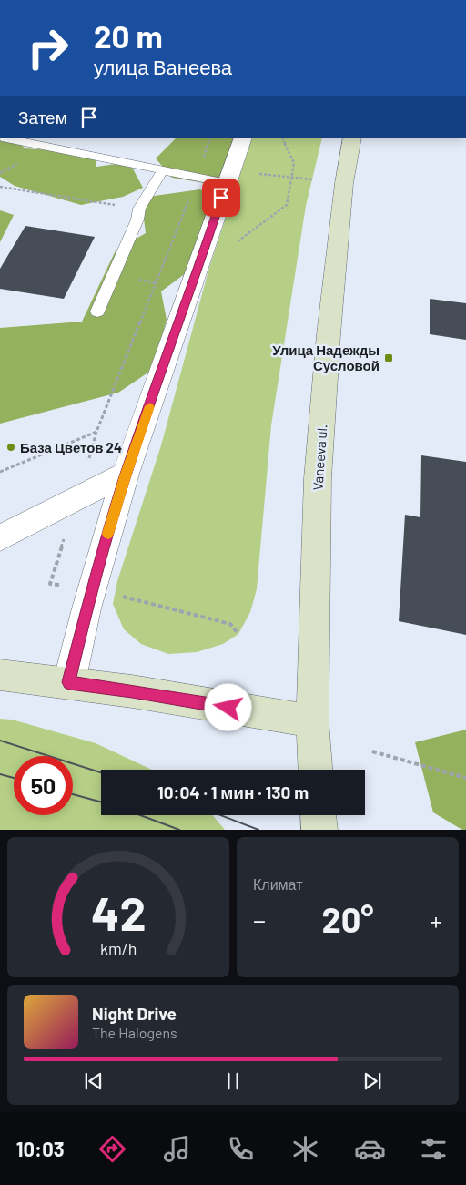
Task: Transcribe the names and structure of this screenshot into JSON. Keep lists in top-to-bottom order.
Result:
{
  "streets": {
    "main road": ["Vaneeva ul."]
  },
  "places": {
    "transit": ["Улица Надежды Сусловой"],
    "other": ["База Цветов 24"]
  },
  "page": {
    "turn": ["20 m", "улица Ванеева"],
    "then": "Затем",
    "limit": "50",
    "trip": "10:04 · 1 мин · 130 m",
    "tile": "Климат",
    "heat": ["−", "20°", "+"],
    "song": ["Night Drive", "The Halogens"],
    "tabs": "10:03",
    "gauge": ["42", "km/h"]
  }
}
